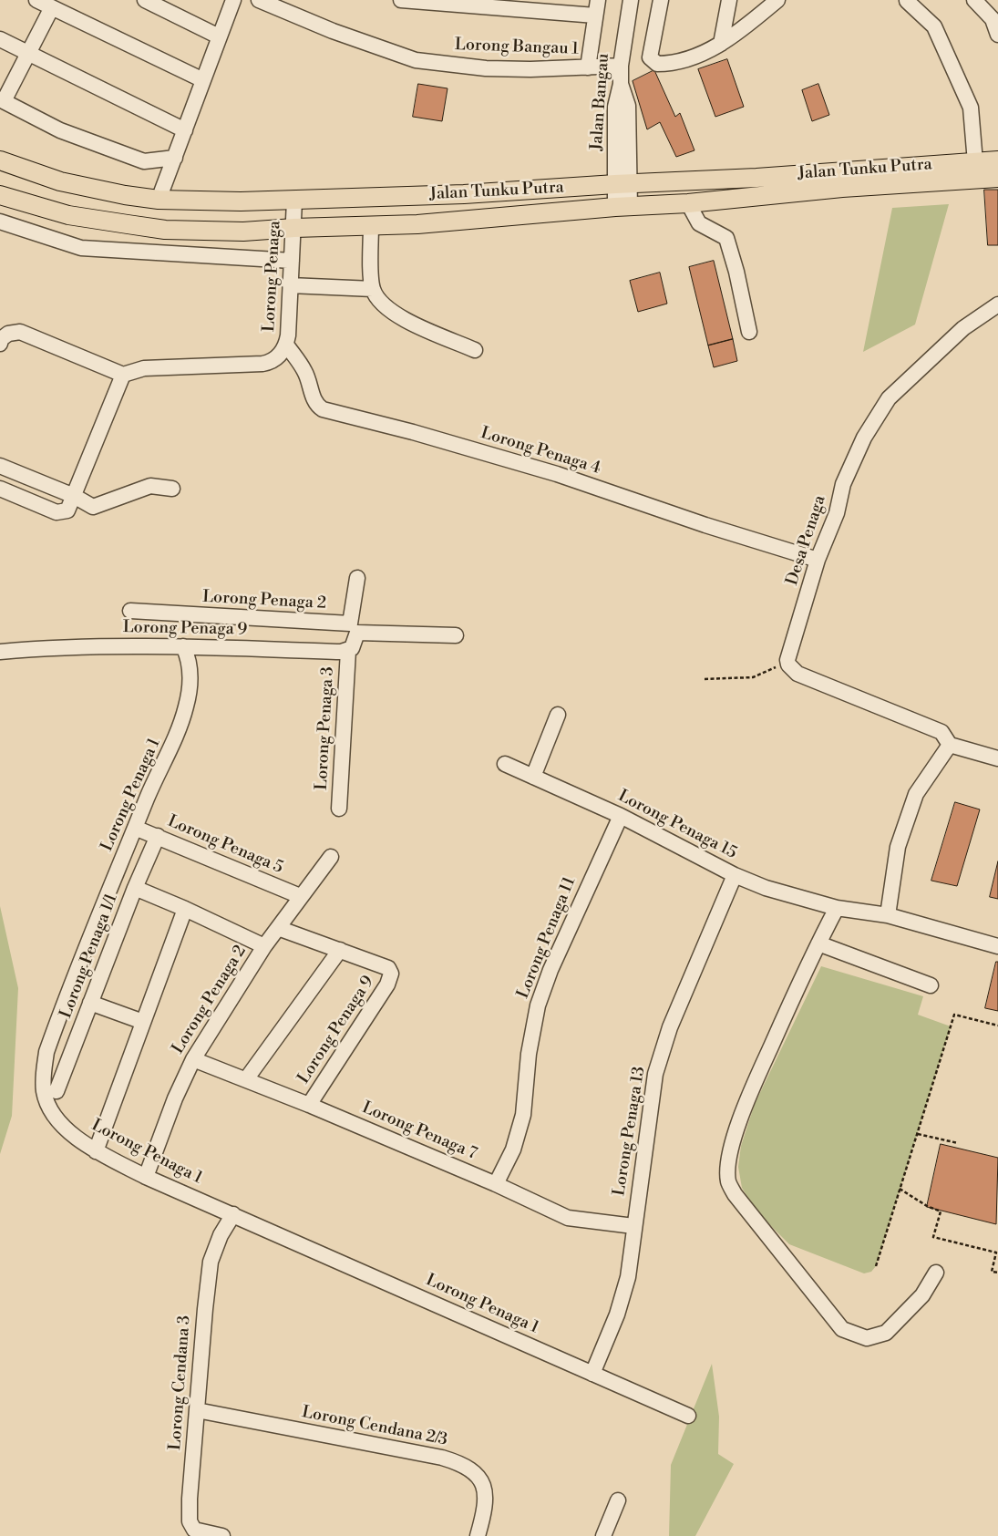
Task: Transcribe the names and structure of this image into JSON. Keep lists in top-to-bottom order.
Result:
{
  "streets": {
    "main road": ["Jalan Tunku Putra"],
    "street": [
      "Lorong Bangau 1",
      "Jalan Bangau",
      "Lorong Penaga",
      "Lorong Penaga 4",
      "Desa Penaga",
      "Lorong Penaga 2",
      "Lorong Penaga 9",
      "Lorong Penaga 3",
      "Lorong Penaga 1",
      "Lorong Penaga 15",
      "Lorong Penaga 5",
      "Lorong Penaga 11",
      "Lorong Penaga 1/1",
      "Lorong Penaga 7",
      "Lorong Penaga 13",
      "Lorong Cendana 3",
      "Lorong Cendana 2/3"
    ]
  },
  "crossings": [
    ["Lorong Bangau 1", "Jalan Bangau"],
    ["Jalan Bangau", "Jalan Tunku Putra"],
    ["Jalan Tunku Putra", "Lorong Penaga"],
    ["Lorong Penaga", "Lorong Penaga 4"],
    ["Lorong Penaga 4", "Desa Penaga"],
    ["Lorong Penaga 2", "Lorong Penaga 1"],
    ["Lorong Penaga 2", "Lorong Penaga 5"],
    ["Lorong Penaga 2", "Lorong Penaga 7"],
    ["Lorong Penaga 9", "Lorong Penaga 3"],
    ["Lorong Penaga 9", "Lorong Penaga 1"],
    ["Lorong Penaga 9", "Lorong Penaga 7"],
    ["Lorong Penaga 1", "Lorong Penaga 5"],
    ["Lorong Penaga 1", "Lorong Penaga 13"],
    ["Lorong Penaga 1", "Lorong Cendana 3"],
    ["Lorong Penaga 15", "Lorong Penaga 11"],
    ["Lorong Penaga 15", "Lorong Penaga 13"],
    ["Lorong Penaga 5", "Lorong Penaga 1/1"],
    ["Lorong Penaga 11", "Lorong Penaga 7"],
    ["Lorong Penaga 7", "Lorong Penaga 13"],
    ["Lorong Cendana 3", "Lorong Cendana 2/3"]
  ]
}
